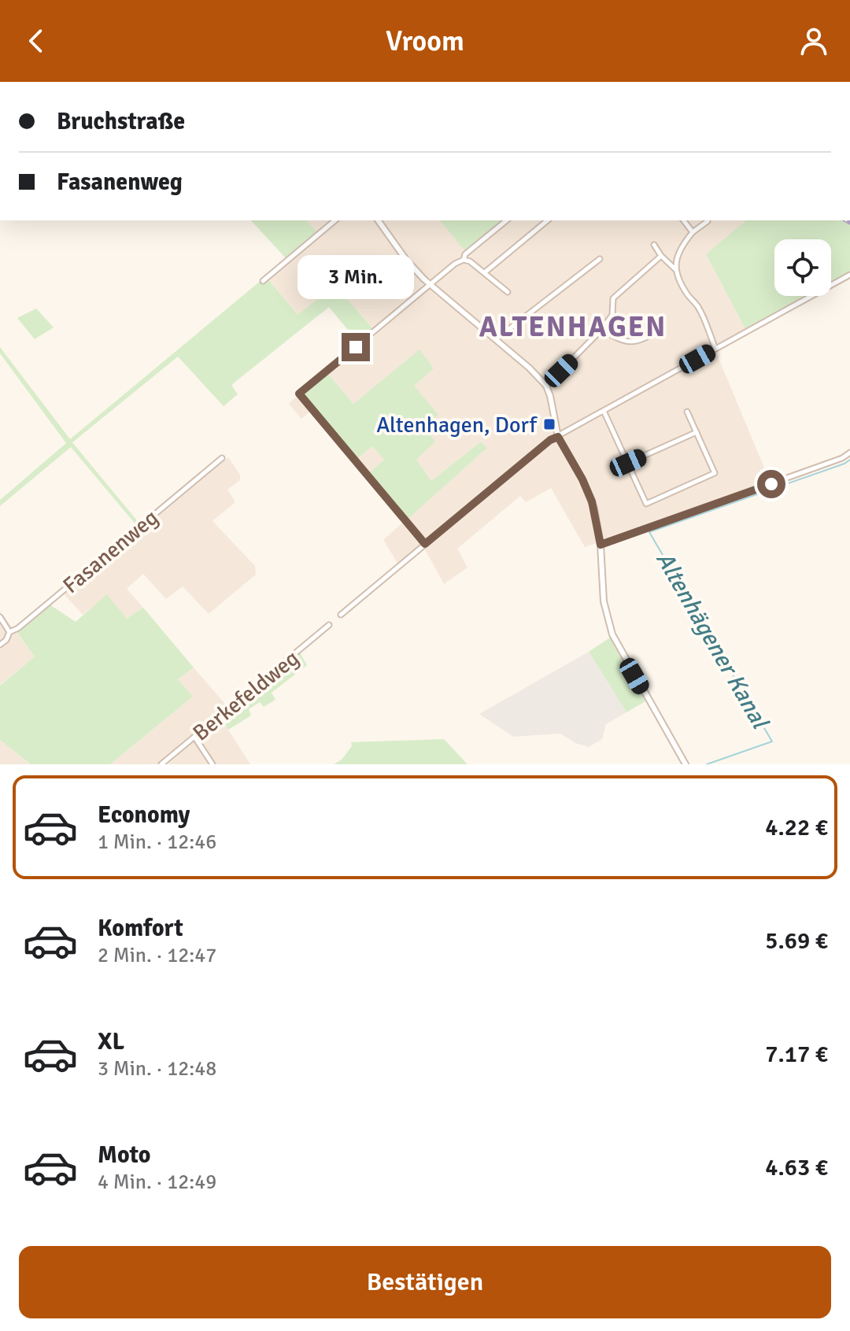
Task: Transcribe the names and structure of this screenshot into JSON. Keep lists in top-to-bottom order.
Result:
{
  "streets": {
    "street": ["Fasanenweg", "Berkefeldweg"]
  },
  "districts": ["ALTENHAGEN"],
  "water": ["Altenhägener Kanal"],
  "places": {
    "transit": ["Altenhagen, Dorf"]
  },
  "page": {
    "header": "Vroom",
    "banner": ["Bruchstraße", "Fasanenweg"],
    "bubble": "3 Min.",
    "list": [
      {
        "name": "Economy",
        "note": "1 Min. · 12:46",
        "value": "4.22 €"
      },
      {
        "name": "Komfort",
        "note": "2 Min. · 12:47",
        "value": "5.69 €"
      },
      {
        "name": "XL",
        "note": "3 Min. · 12:48",
        "value": "7.17 €"
      },
      {
        "name": "Moto",
        "note": "4 Min. · 12:49",
        "value": "4.63 €"
      }
    ],
    "buttons": "Bestätigen"
  }
}
